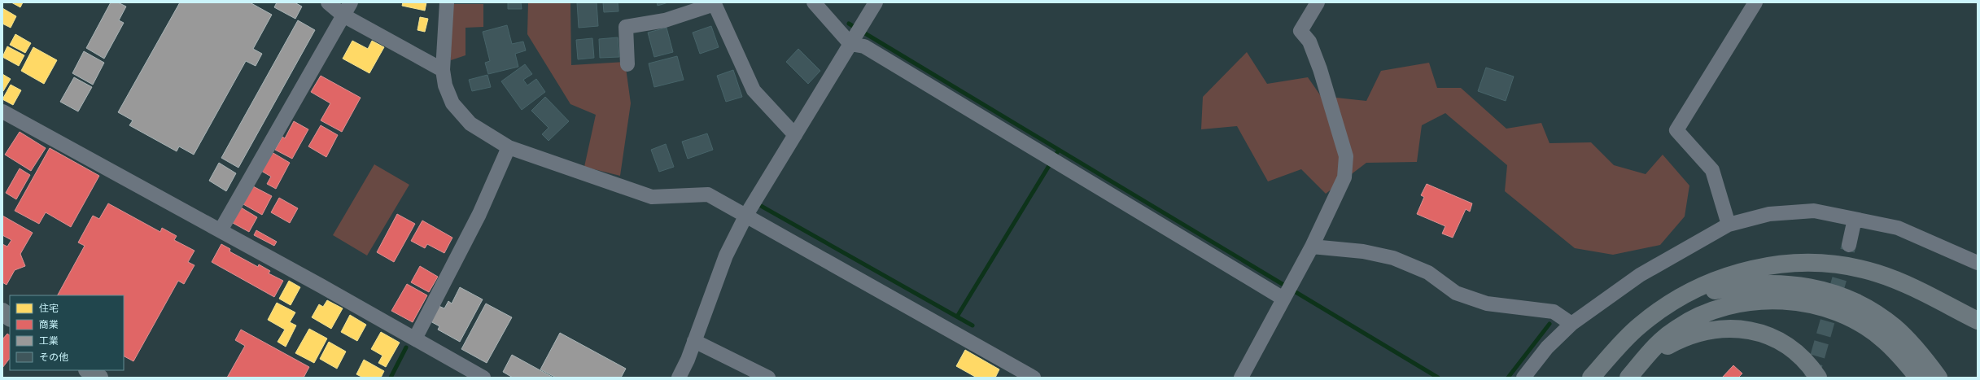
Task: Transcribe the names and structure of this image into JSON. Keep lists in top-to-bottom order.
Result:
{
  "legend": [
    "住宅",
    "商業",
    "工業",
    "その他"
  ]
}
